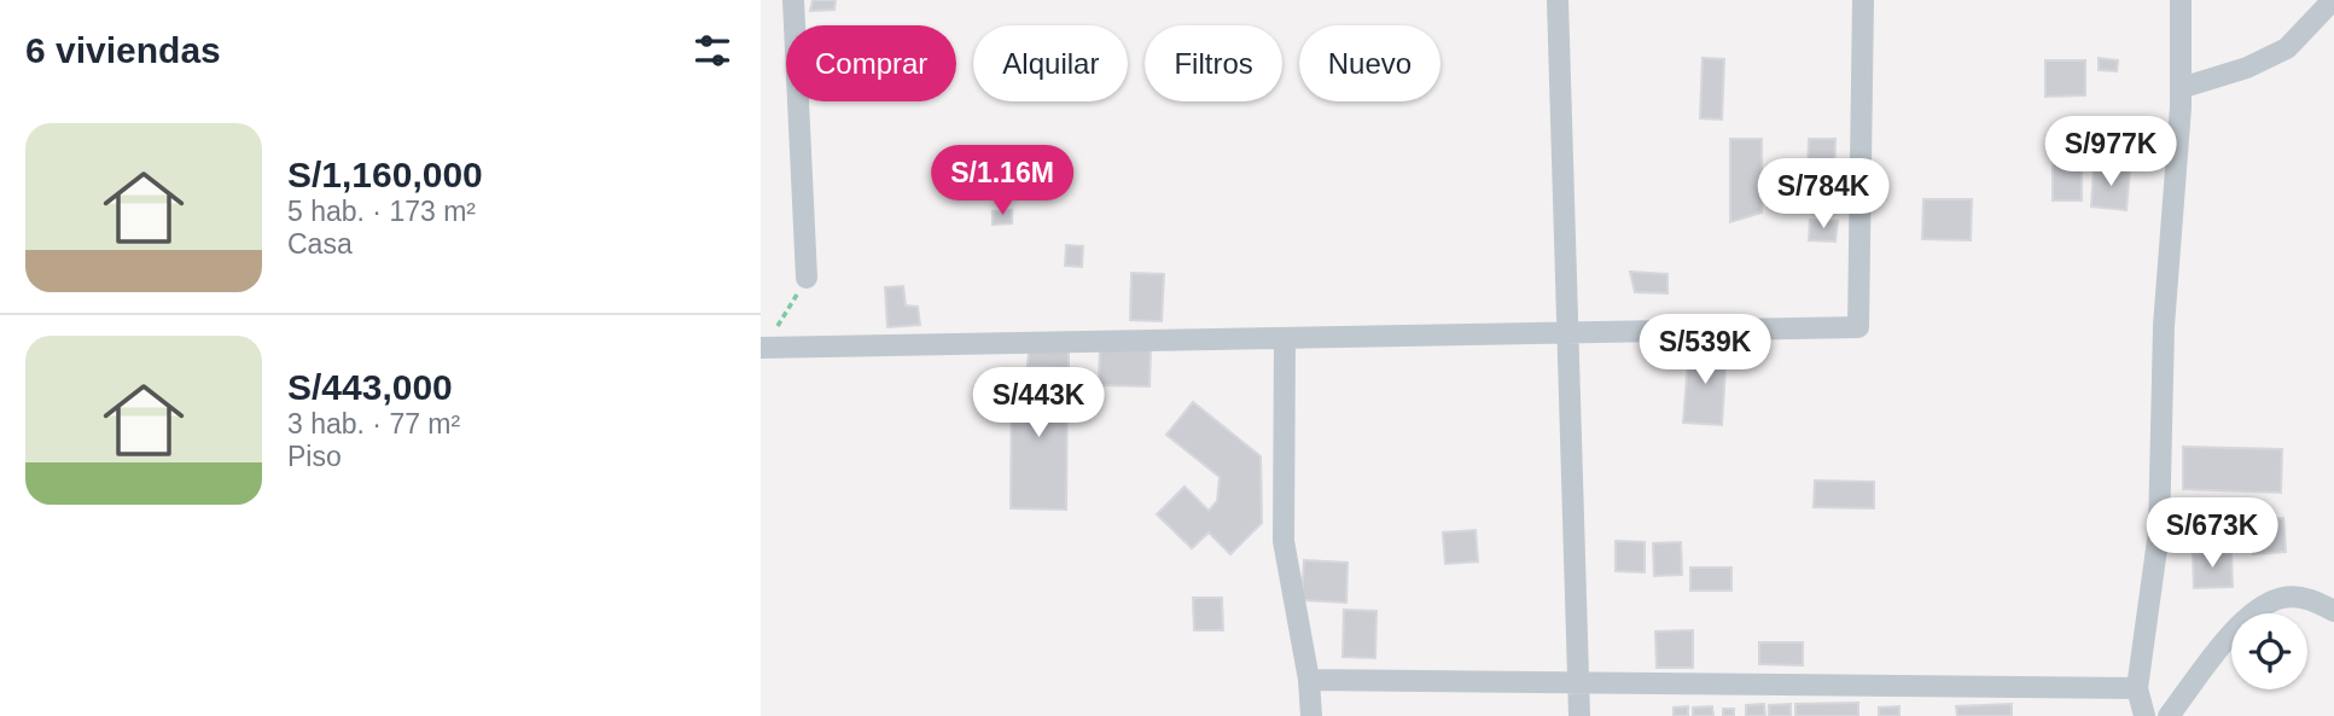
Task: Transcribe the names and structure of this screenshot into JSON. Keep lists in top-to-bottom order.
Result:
{
  "page": {
    "heading": "6 viviendas",
    "chip": [
      "Comprar",
      "Alquilar",
      "Filtros",
      "Nuevo"
    ],
    "list": [
      {
        "name": "S/1,160,000",
        "note": "5 hab. · 173 m² · Casa"
      },
      {
        "name": "S/443,000",
        "note": "3 hab. · 77 m² · Piso"
      }
    ],
    "price": [
      "S/977K",
      "S/1.16M",
      "S/784K",
      "S/539K",
      "S/443K",
      "S/673K"
    ]
  }
}
